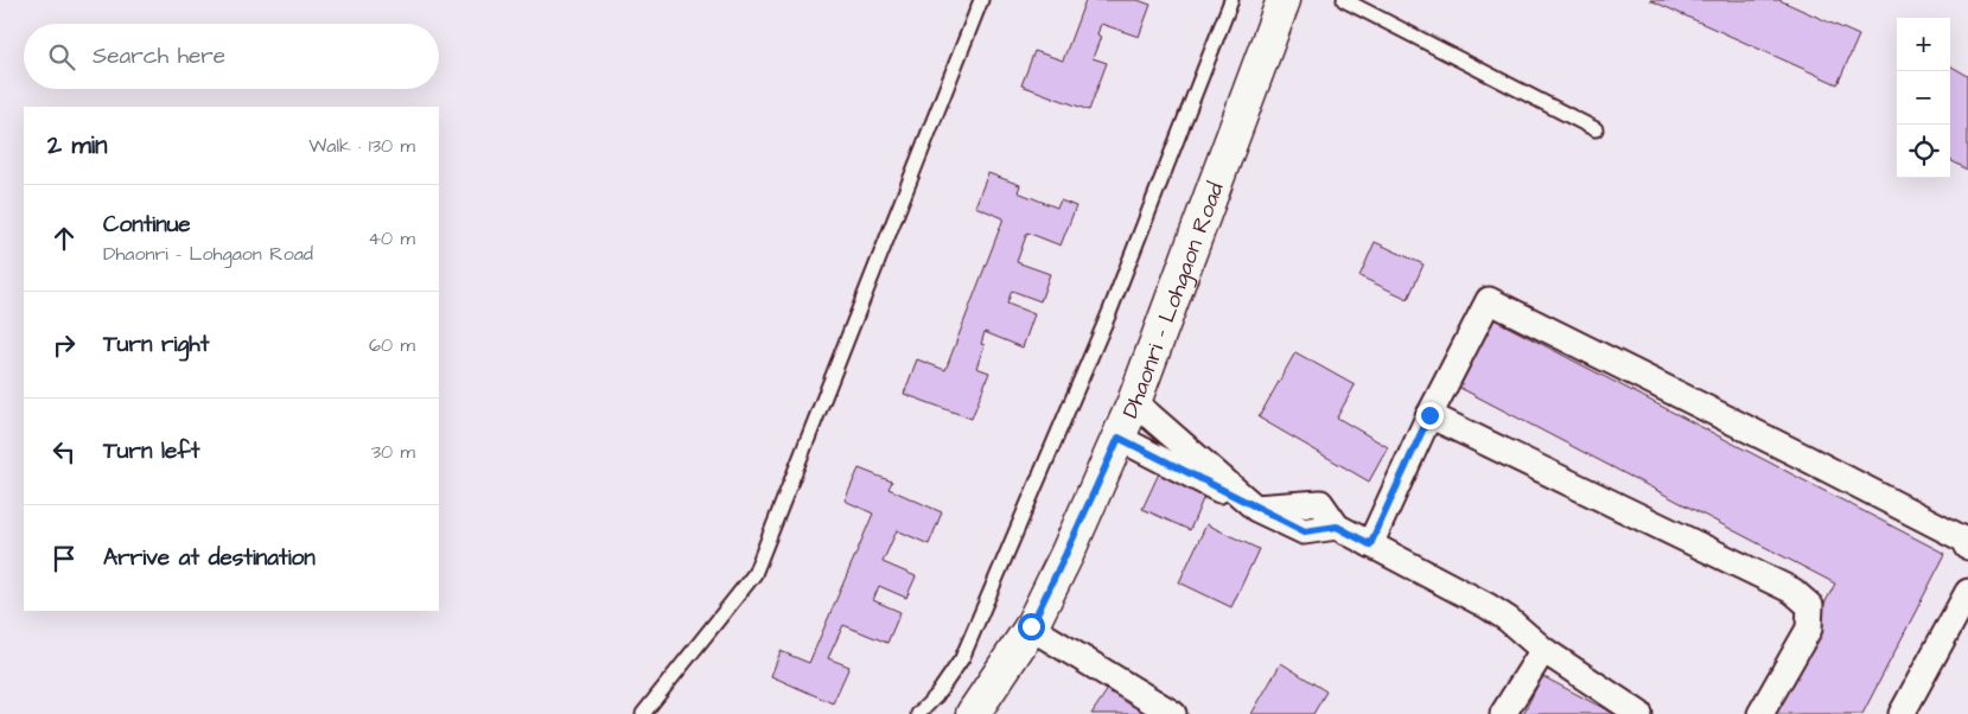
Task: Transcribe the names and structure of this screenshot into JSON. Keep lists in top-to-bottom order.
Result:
{
  "streets": {
    "main road": ["Dhaonri - Lohgaon Road"]
  },
  "page": {
    "map_buttons": ["+", "−"],
    "search": "Search here",
    "heading": ["2 min", "Walk · 130 m"],
    "list": [
      ["Continue", "Dhaonri - Lohgaon Road", "40 m"],
      ["Turn right", "60 m"],
      ["Turn left", "30 m"],
      "Arrive at destination"
    ]
  }
}
